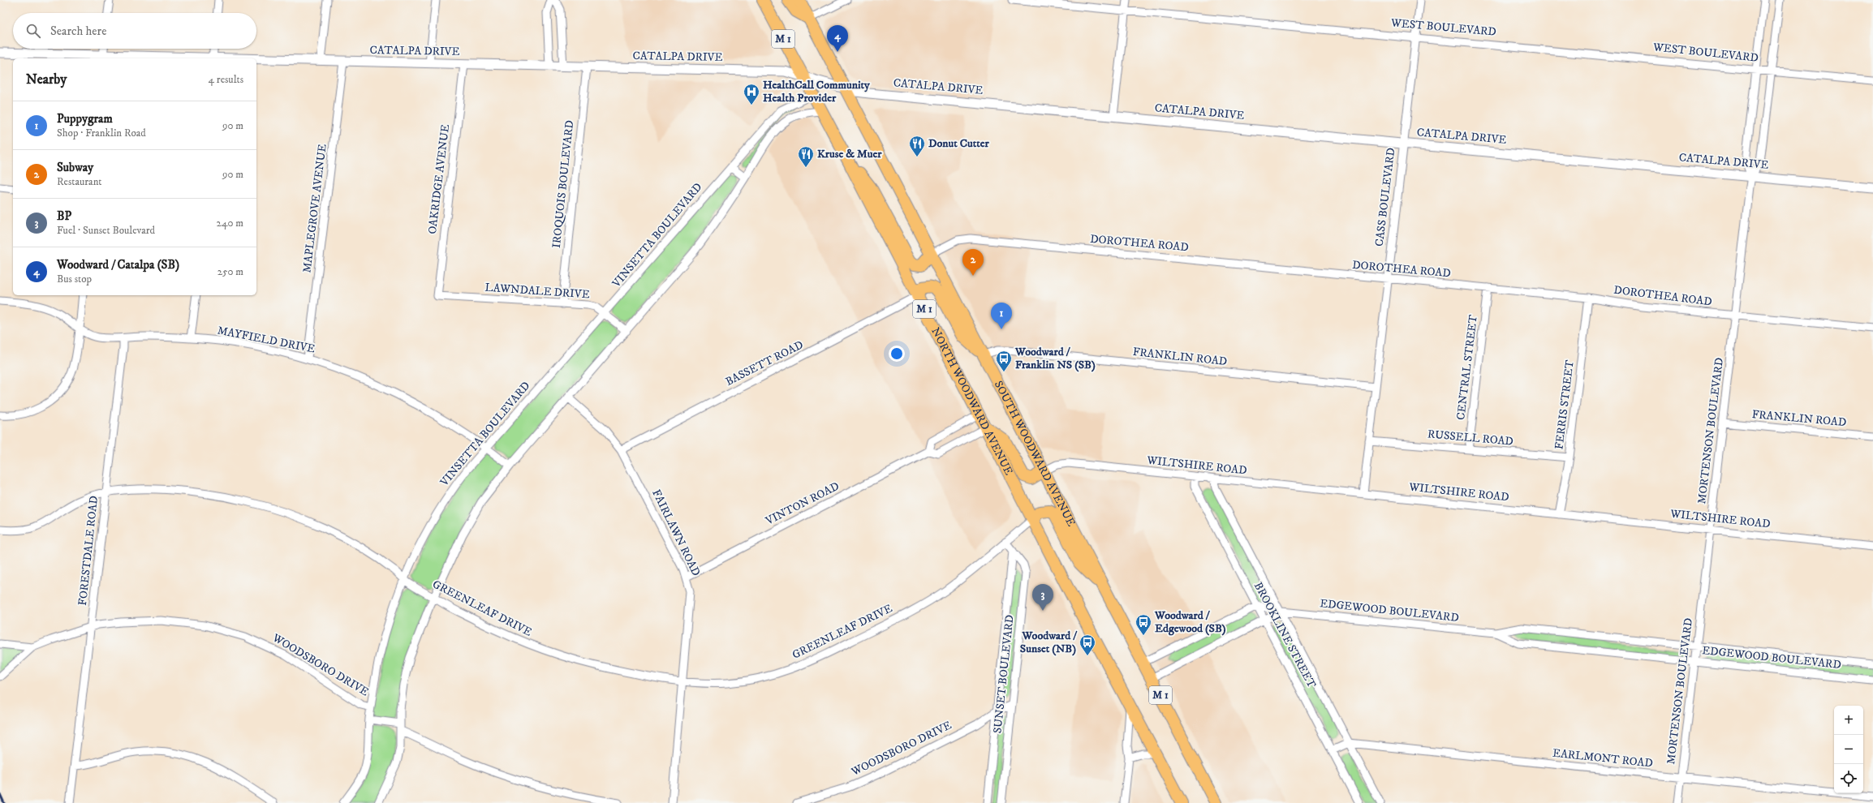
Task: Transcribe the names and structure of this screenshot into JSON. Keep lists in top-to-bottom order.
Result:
{
  "streets": {
    "main road": ["M 1", "NORTH WOODWARD AVENUE", "SOUTH WOODWARD AVENUE"],
    "street": [
      "WEST BOULEVARD",
      "CATALPA DRIVE",
      "OAKRIDGE AVENUE",
      "IROQUOIS BOULEVARD",
      "CASS BOULEVARD",
      "MAPLEGROVE AVENUE",
      "VINSETTA BOULEVARD",
      "DOROTHEA ROAD",
      "LAWNDALE DRIVE",
      "MAYFIELD DRIVE",
      "FRANKLIN ROAD",
      "BASSETT ROAD",
      "CENTRAL STREET",
      "FERRIS STREET",
      "MORTENSON BOULEVARD",
      "RUSSELL ROAD",
      "WILTSHIRE ROAD",
      "VINTON ROAD",
      "FAIRLAWN ROAD",
      "FORESTDALE ROAD",
      "GREENLEAF DRIVE",
      "EDGEWOOD BOULEVARD",
      "BROOKLINE STREET",
      "WOODSBORO DRIVE",
      "SUNSET BOULEVARD",
      "EARLMONT ROAD"
    ]
  },
  "crossings": [
    ["WEST BOULEVARD", "CASS BOULEVARD"],
    ["WEST BOULEVARD", "MORTENSON BOULEVARD"],
    ["CATALPA DRIVE", "OAKRIDGE AVENUE"],
    ["CATALPA DRIVE", "IROQUOIS BOULEVARD"],
    ["CATALPA DRIVE", "CASS BOULEVARD"],
    ["CATALPA DRIVE", "MAPLEGROVE AVENUE"],
    ["CATALPA DRIVE", "NORTH WOODWARD AVENUE"],
    ["CATALPA DRIVE", "MORTENSON BOULEVARD"],
    ["CATALPA DRIVE", "SOUTH WOODWARD AVENUE"],
    ["OAKRIDGE AVENUE", "LAWNDALE DRIVE"],
    ["IROQUOIS BOULEVARD", "LAWNDALE DRIVE"],
    ["CASS BOULEVARD", "DOROTHEA ROAD"],
    ["CASS BOULEVARD", "FRANKLIN ROAD"],
    ["CASS BOULEVARD", "RUSSELL ROAD"],
    ["CASS BOULEVARD", "WILTSHIRE ROAD"],
    ["MAPLEGROVE AVENUE", "MAYFIELD DRIVE"],
    ["VINSETTA BOULEVARD", "LAWNDALE DRIVE"],
    ["VINSETTA BOULEVARD", "MAYFIELD DRIVE"],
    ["VINSETTA BOULEVARD", "NORTH WOODWARD AVENUE"],
    ["VINSETTA BOULEVARD", "GREENLEAF DRIVE"],
    ["VINSETTA BOULEVARD", "WOODSBORO DRIVE"],
    ["DOROTHEA ROAD", "CENTRAL STREET"],
    ["DOROTHEA ROAD", "FERRIS STREET"],
    ["DOROTHEA ROAD", "MORTENSON BOULEVARD"],
    ["DOROTHEA ROAD", "SOUTH WOODWARD AVENUE"],
    ["MAYFIELD DRIVE", "FORESTDALE ROAD"],
    ["FRANKLIN ROAD", "MORTENSON BOULEVARD"],
    ["FRANKLIN ROAD", "SOUTH WOODWARD AVENUE"],
    ["BASSETT ROAD", "NORTH WOODWARD AVENUE"],
    ["BASSETT ROAD", "FAIRLAWN ROAD"],
    ["CENTRAL STREET", "RUSSELL ROAD"],
    ["NORTH WOODWARD AVENUE", "VINTON ROAD"],
    ["NORTH WOODWARD AVENUE", "GREENLEAF DRIVE"],
    ["FERRIS STREET", "RUSSELL ROAD"],
    ["FERRIS STREET", "WILTSHIRE ROAD"],
    ["MORTENSON BOULEVARD", "WILTSHIRE ROAD"],
    ["MORTENSON BOULEVARD", "EDGEWOOD BOULEVARD"],
    ["MORTENSON BOULEVARD", "EARLMONT ROAD"],
    ["SOUTH WOODWARD AVENUE", "WILTSHIRE ROAD"],
    ["WILTSHIRE ROAD", "BROOKLINE STREET"],
    ["VINTON ROAD", "FAIRLAWN ROAD"],
    ["FAIRLAWN ROAD", "GREENLEAF DRIVE"],
    ["FORESTDALE ROAD", "GREENLEAF DRIVE"],
    ["FORESTDALE ROAD", "WOODSBORO DRIVE"],
    ["GREENLEAF DRIVE", "SUNSET BOULEVARD"],
    ["EDGEWOOD BOULEVARD", "BROOKLINE STREET"],
    ["BROOKLINE STREET", "EARLMONT ROAD"],
    ["WOODSBORO DRIVE", "SUNSET BOULEVARD"]
  ],
  "places": {
    "hospital": ["HealthCall Community Health Provider"],
    "restaurant": ["Donut Cutter", "Kruse & Muer"],
    "bus stop": ["Woodward / Franklin NS (SB)", "Woodward / Edgewood (SB)", "Woodward / Sunset (NB)"]
  },
  "page": {
    "search": "Search here",
    "pins": [
      "4",
      "2",
      "1",
      "3"
    ],
    "heading": ["Nearby", "4 results"],
    "list": [
      {
        "mark": "1",
        "name": "Puppygram",
        "note": "Shop · Franklin Road",
        "value": "90 m"
      },
      {
        "mark": "2",
        "name": "Subway",
        "note": "Restaurant",
        "value": "90 m"
      },
      {
        "mark": "3",
        "name": "BP",
        "note": "Fuel · Sunset Boulevard",
        "value": "240 m"
      },
      {
        "mark": "4",
        "name": "Woodward / Catalpa (SB)",
        "note": "Bus stop",
        "value": "250 m"
      }
    ],
    "map_buttons": ["+", "−"]
  }
}
